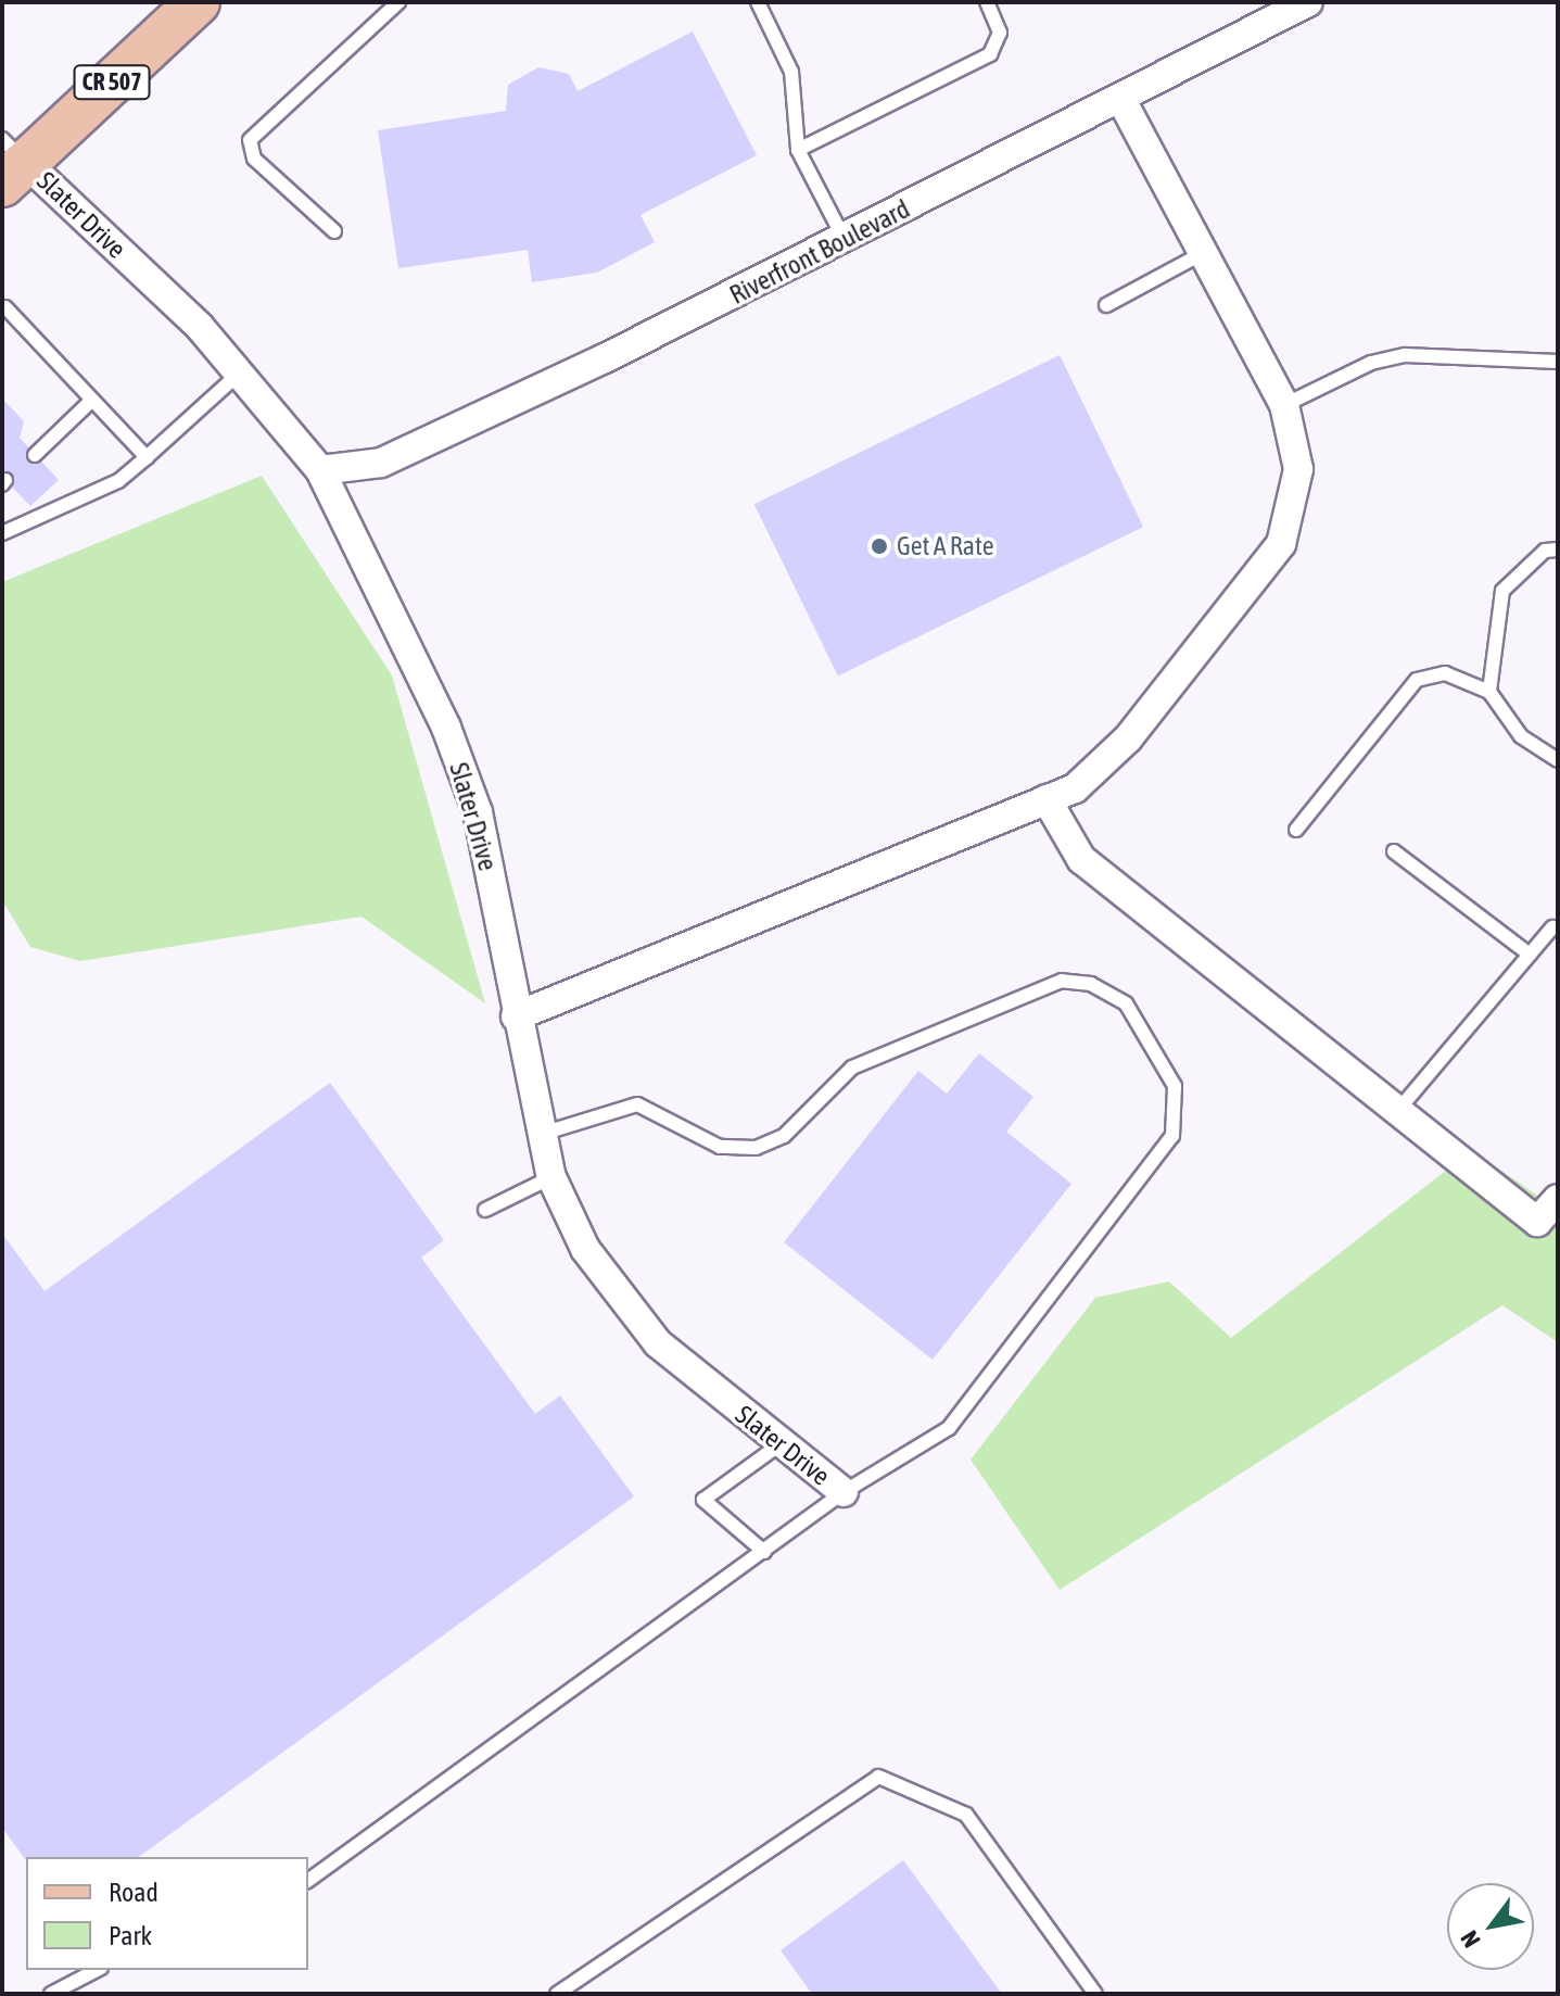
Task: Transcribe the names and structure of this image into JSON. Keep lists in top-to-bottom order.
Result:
{
  "streets": {
    "main road": ["CR 507"],
    "street": ["Slater Drive", "Riverfront Boulevard"]
  },
  "crossings": [
    ["CR 507", "Slater Drive"],
    ["Slater Drive", "Riverfront Boulevard"]
  ],
  "places": ["Get A Rate"],
  "legend": ["Road", "Park"],
  "north": "bottom left"
}
